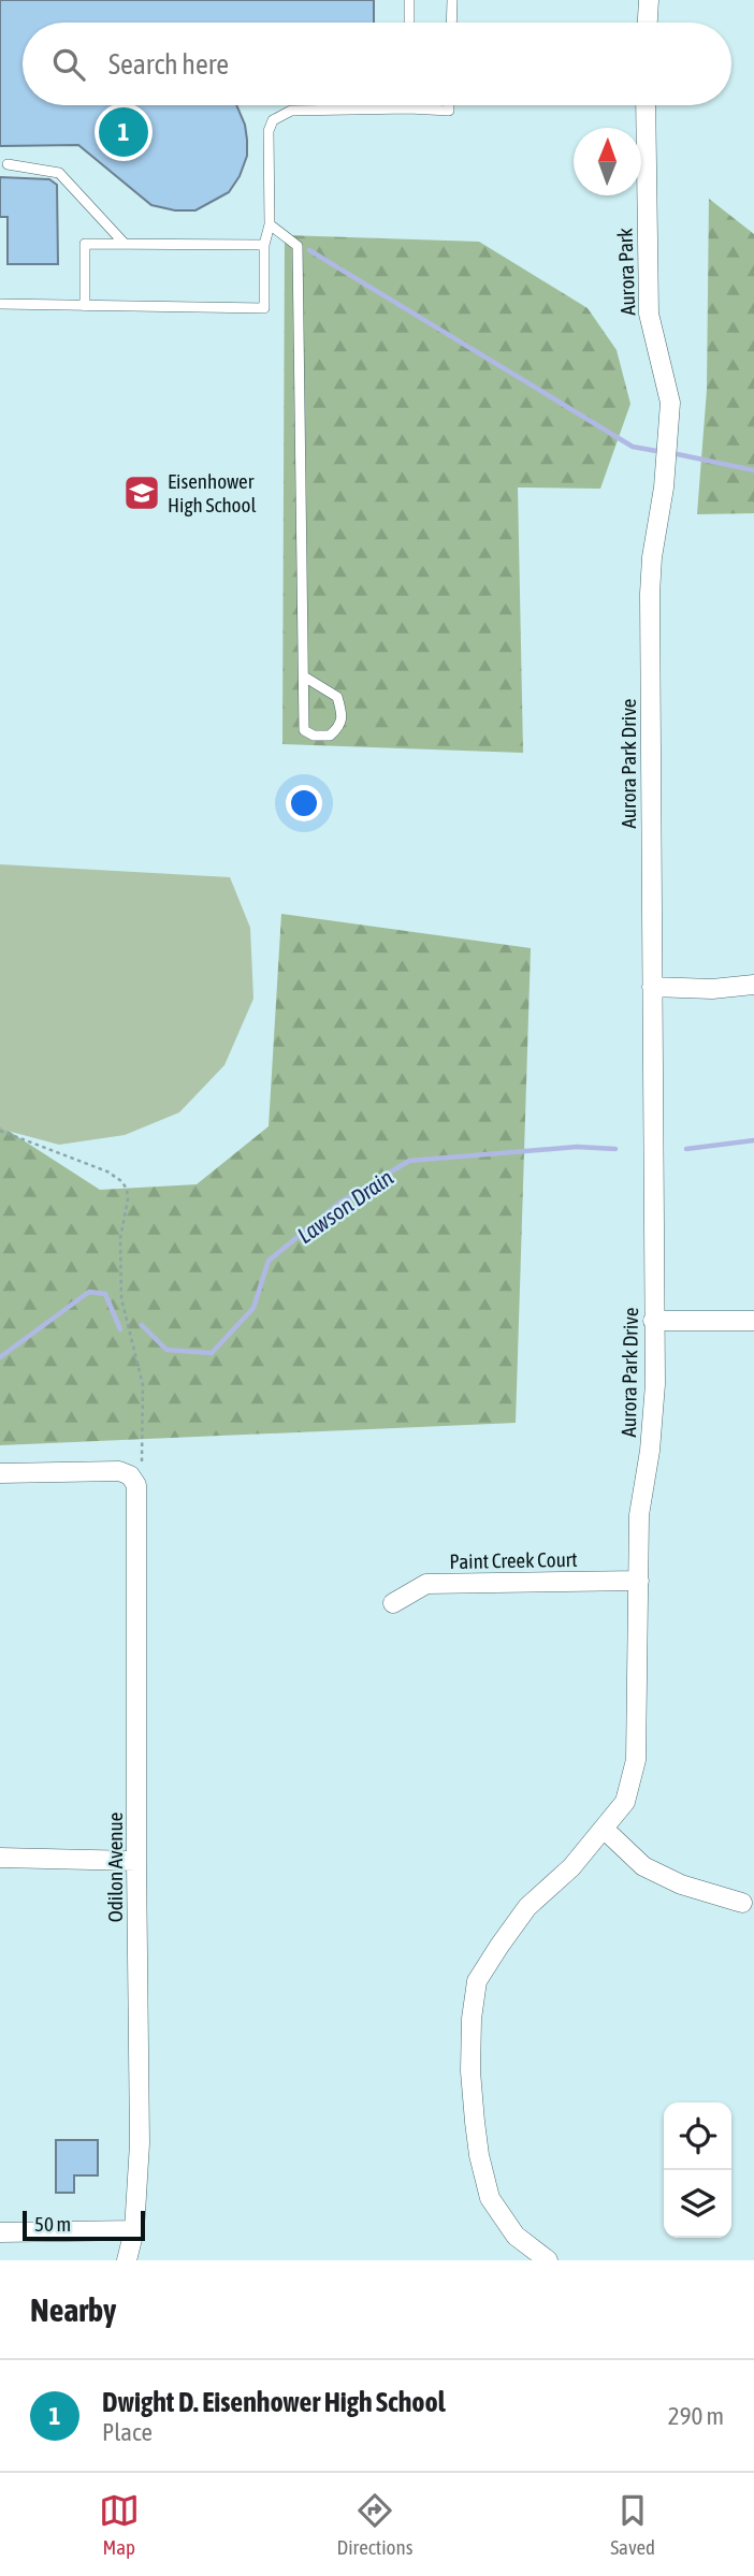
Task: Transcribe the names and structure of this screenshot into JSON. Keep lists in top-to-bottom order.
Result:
{
  "streets": {
    "street": [
      "Aurora Park",
      "Aurora Park Drive",
      "Paint Creek Court",
      "Odilon Avenue"
    ]
  },
  "crossings": [
    ["Aurora Park", "Aurora Park Drive"],
    ["Aurora Park Drive", "Paint Creek Court"]
  ],
  "water": ["Lawson Drain"],
  "places": {
    "school or university": ["Eisenhower High School"]
  },
  "scale_bar": "50 m",
  "north": "top",
  "page": {
    "search": "Search here",
    "pins": "1",
    "scale": "50 m",
    "heading": "Nearby",
    "list": [
      {
        "mark": "1",
        "name": "Dwight D. Eisenhower High School",
        "note": "Place",
        "value": "290 m"
      }
    ],
    "nav": ["Map", "Directions", "Saved"]
  }
}
